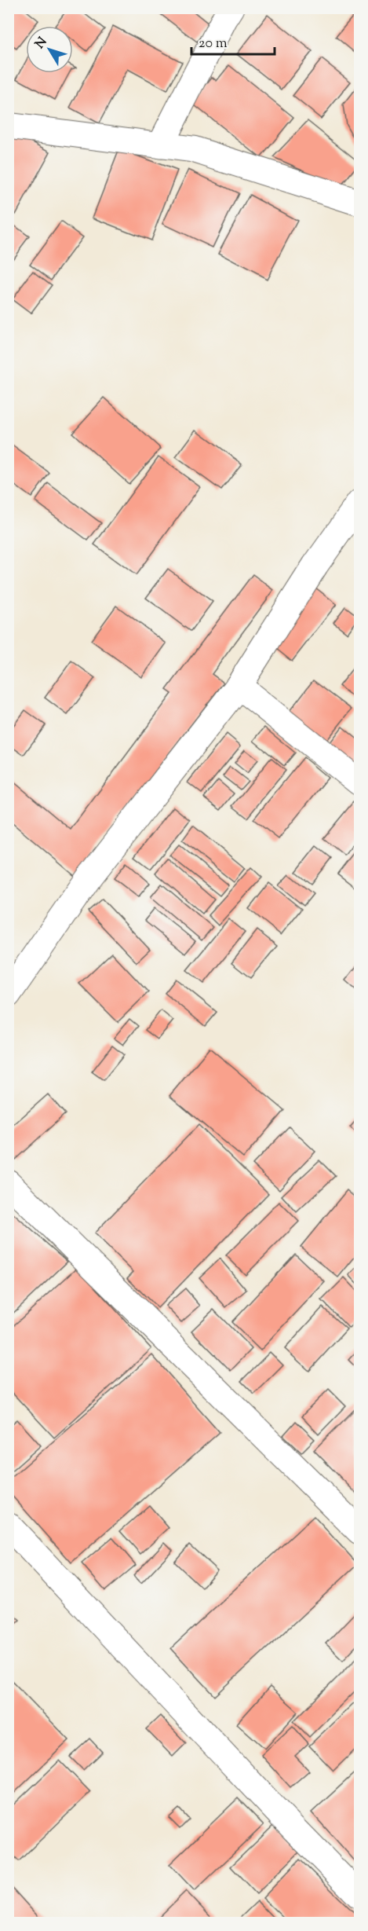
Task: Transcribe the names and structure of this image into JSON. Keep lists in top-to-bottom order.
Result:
{
  "scale_bar": "20 m",
  "north": "top left"
}
